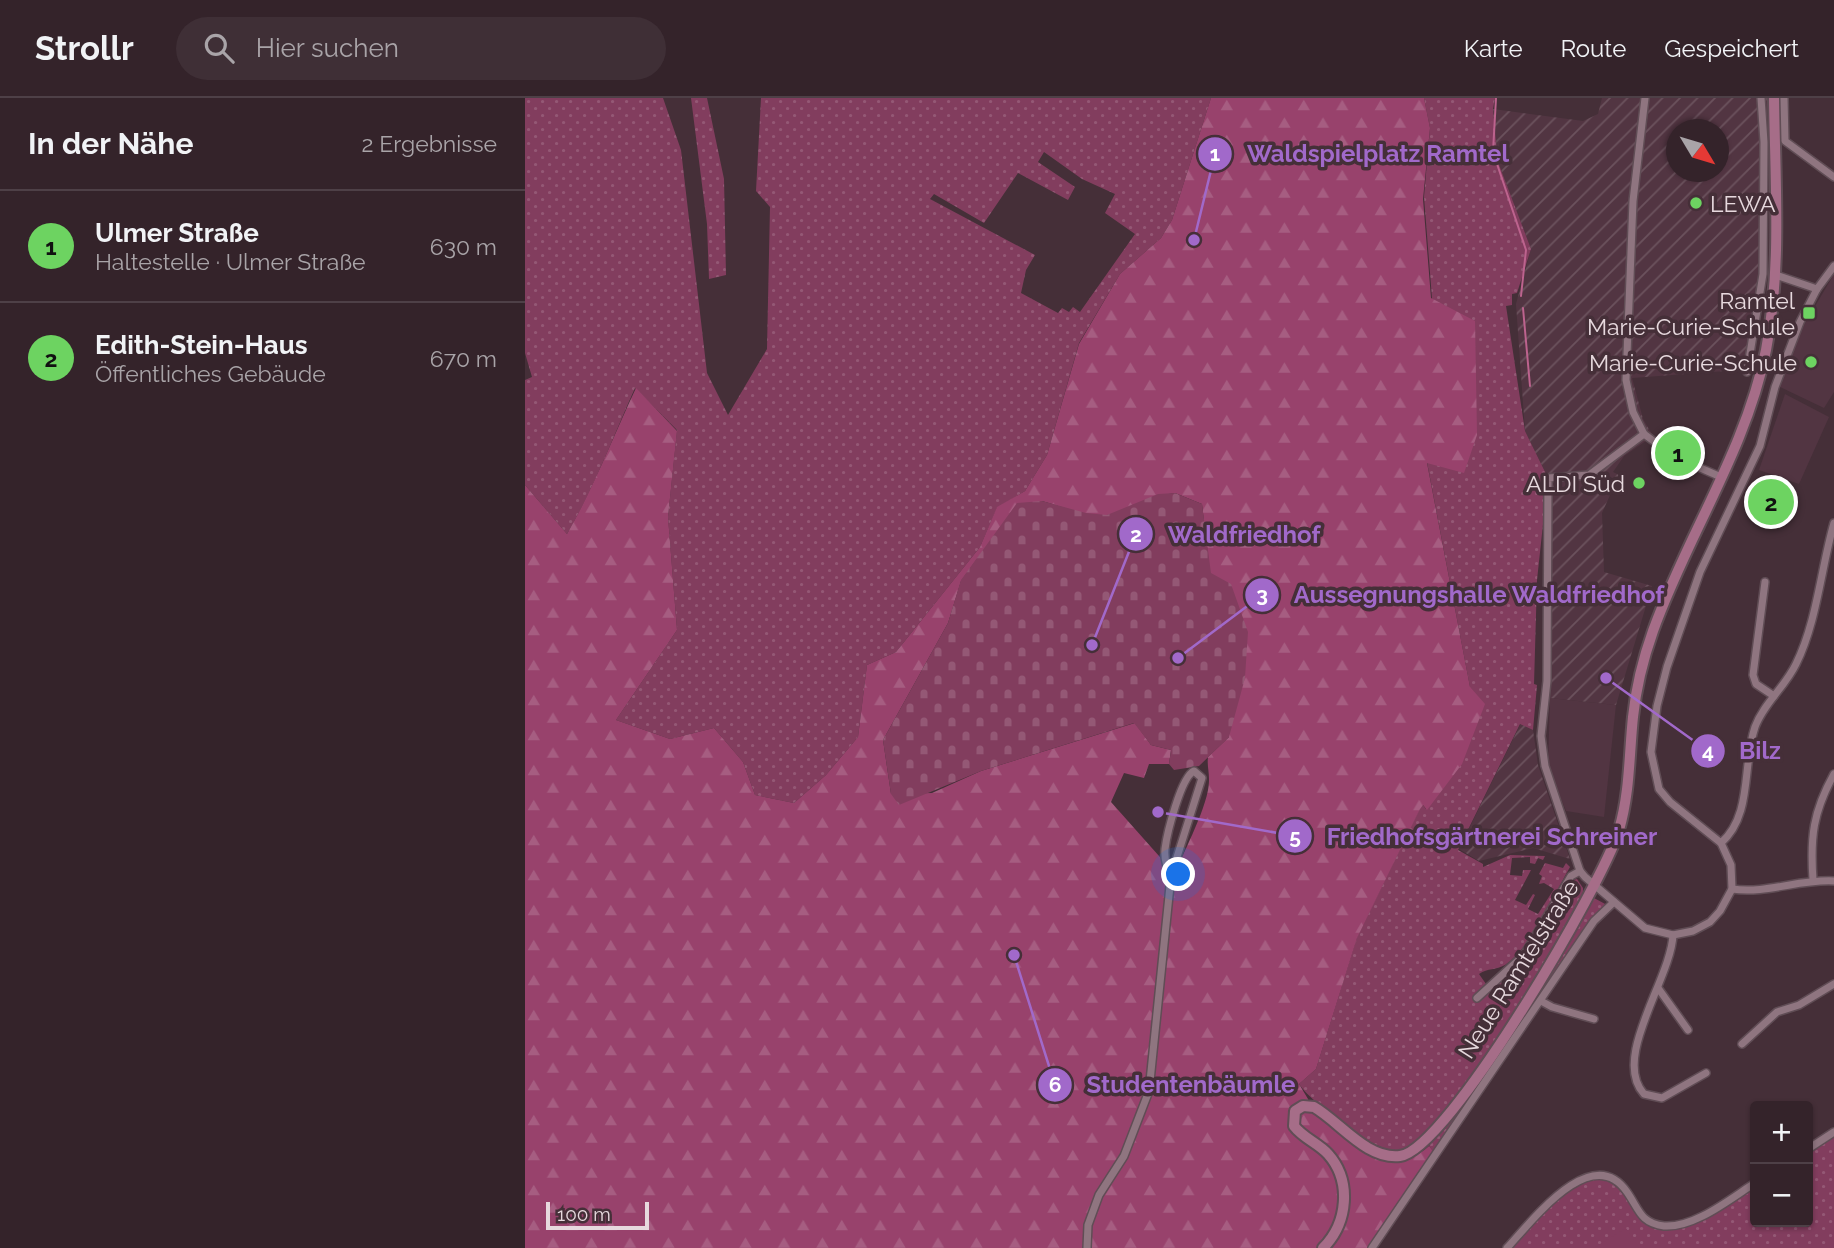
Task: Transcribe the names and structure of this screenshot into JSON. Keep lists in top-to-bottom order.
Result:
{
  "streets": {
    "main road": ["Neue Ramtelstraße"]
  },
  "places": {
    "other": [
      "LEWA",
      "Waldspielplatz Ramtel",
      "Marie-Curie-Schule",
      "ALDI Süd",
      "Waldfriedhof",
      "Aussegnungshalle Waldfriedhof",
      "Bilz",
      "Friedhofsgärtnerei Schreiner",
      "Studentenbäumle"
    ],
    "transit": ["Ramtel Marie-Curie-Schule"]
  },
  "scale_bar": "100 m",
  "north": "bottom right",
  "page": {
    "header": "Strollr",
    "search": "Hier suchen",
    "nav": ["Karte", "Route", "Gespeichert"],
    "heading": ["In der Nähe", "2 Ergebnisse"],
    "list": [
      {
        "mark": "1",
        "name": "Ulmer Straße",
        "note": "Haltestelle · Ulmer Straße",
        "value": "630 m"
      },
      {
        "mark": "2",
        "name": "Edith-Stein-Haus",
        "note": "Öffentliches Gebäude",
        "value": "670 m"
      }
    ],
    "pins": ["1", "2"],
    "map_buttons": ["+", "−"],
    "scale": "100 m"
  }
}
